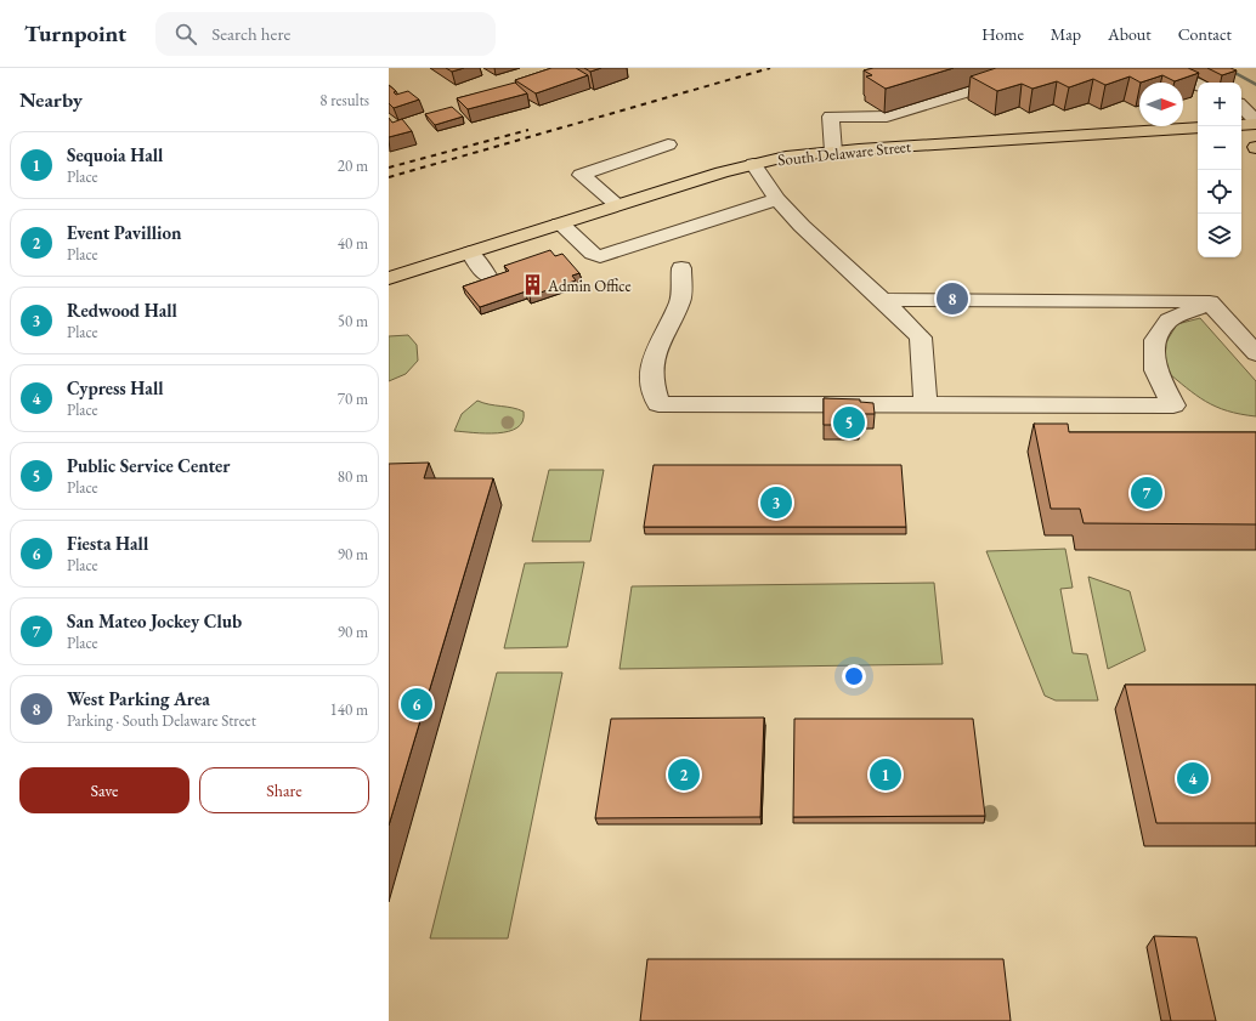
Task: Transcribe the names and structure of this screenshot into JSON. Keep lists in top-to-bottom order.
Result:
{
  "streets": {
    "main road": ["South Delaware Street"]
  },
  "places": {
    "building": ["Admin Office"]
  },
  "north": "right",
  "page": {
    "header": "Turnpoint",
    "search": "Search here",
    "nav": [
      "Home",
      "Map",
      "About",
      "Contact"
    ],
    "heading": ["Nearby", "8 results"],
    "map_buttons": ["+", "−"],
    "list": [
      {
        "mark": "1",
        "name": "Sequoia Hall",
        "note": "Place",
        "value": "20 m"
      },
      {
        "mark": "2",
        "name": "Event Pavillion",
        "note": "Place",
        "value": "40 m"
      },
      {
        "mark": "3",
        "name": "Redwood Hall",
        "note": "Place",
        "value": "50 m"
      },
      {
        "mark": "4",
        "name": "Cypress Hall",
        "note": "Place",
        "value": "70 m"
      },
      {
        "mark": "5",
        "name": "Public Service Center",
        "note": "Place",
        "value": "80 m"
      },
      {
        "mark": "6",
        "name": "Fiesta Hall",
        "note": "Place",
        "value": "90 m"
      },
      {
        "mark": "7",
        "name": "San Mateo Jockey Club",
        "note": "Place",
        "value": "90 m"
      },
      {
        "mark": "8",
        "name": "West Parking Area",
        "note": "Parking · South Delaware Street",
        "value": "140 m"
      }
    ],
    "pins": [
      "8",
      "5",
      "7",
      "3",
      "6",
      "1",
      "2",
      "4"
    ],
    "buttons": ["Save", "Share"]
  }
}
